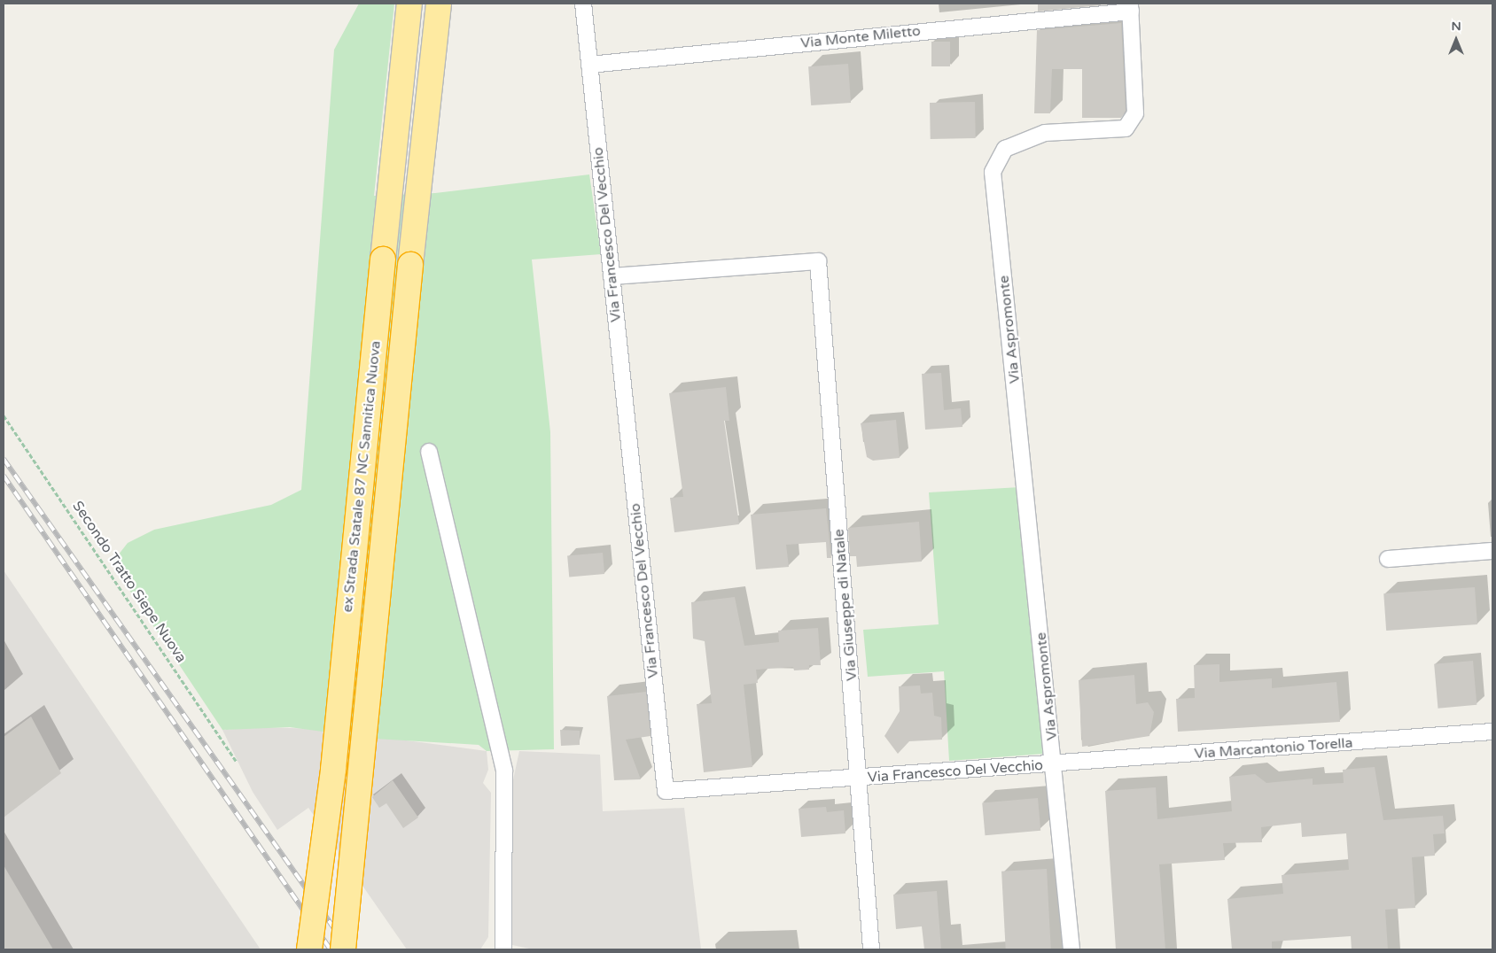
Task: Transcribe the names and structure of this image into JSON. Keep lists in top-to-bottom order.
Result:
{
  "streets": {
    "highway": ["ex Strada Statale 87 NC Sannitica Nuova"],
    "street": [
      "Via Monte Miletto",
      "Via Francesco Del Vecchio",
      "Via Aspromonte",
      "Via Giuseppe di Natale",
      "Via Marcantonio Torella"
    ],
    "path": ["Secondo Tratto Siepe Nuova"]
  },
  "crossings": [
    ["Via Monte Miletto", "Via Francesco Del Vecchio"],
    ["Via Monte Miletto", "Via Aspromonte"],
    ["Via Francesco Del Vecchio", "Via Aspromonte"],
    ["Via Francesco Del Vecchio", "Via Giuseppe di Natale"],
    ["Via Francesco Del Vecchio", "Via Marcantonio Torella"],
    ["Via Aspromonte", "Via Marcantonio Torella"]
  ],
  "north": "top"
}
